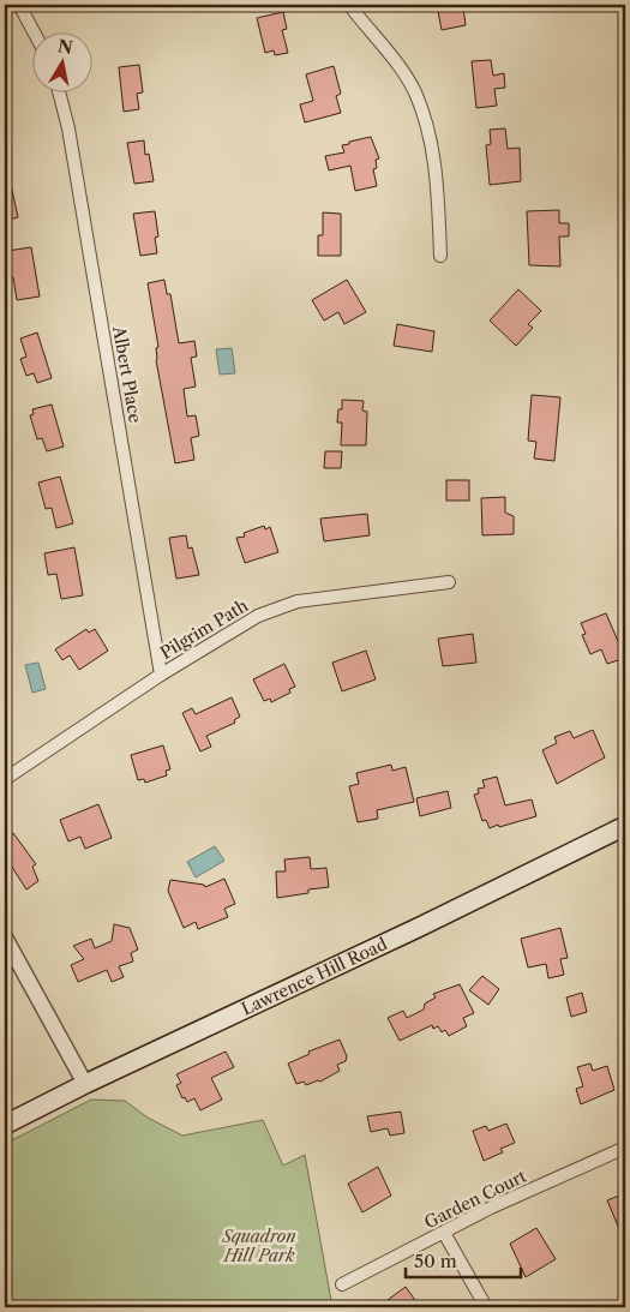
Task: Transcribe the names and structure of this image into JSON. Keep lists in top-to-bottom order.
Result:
{
  "streets": {
    "main road": ["Lawrence Hill Road"],
    "street": ["Albert Place", "Pilgrim Path", "Garden Court"]
  },
  "crossings": [
    ["Albert Place", "Pilgrim Path"]
  ],
  "parks": ["Squadron Hill Park"],
  "scale_bar": "50 m",
  "north": "top"
}
